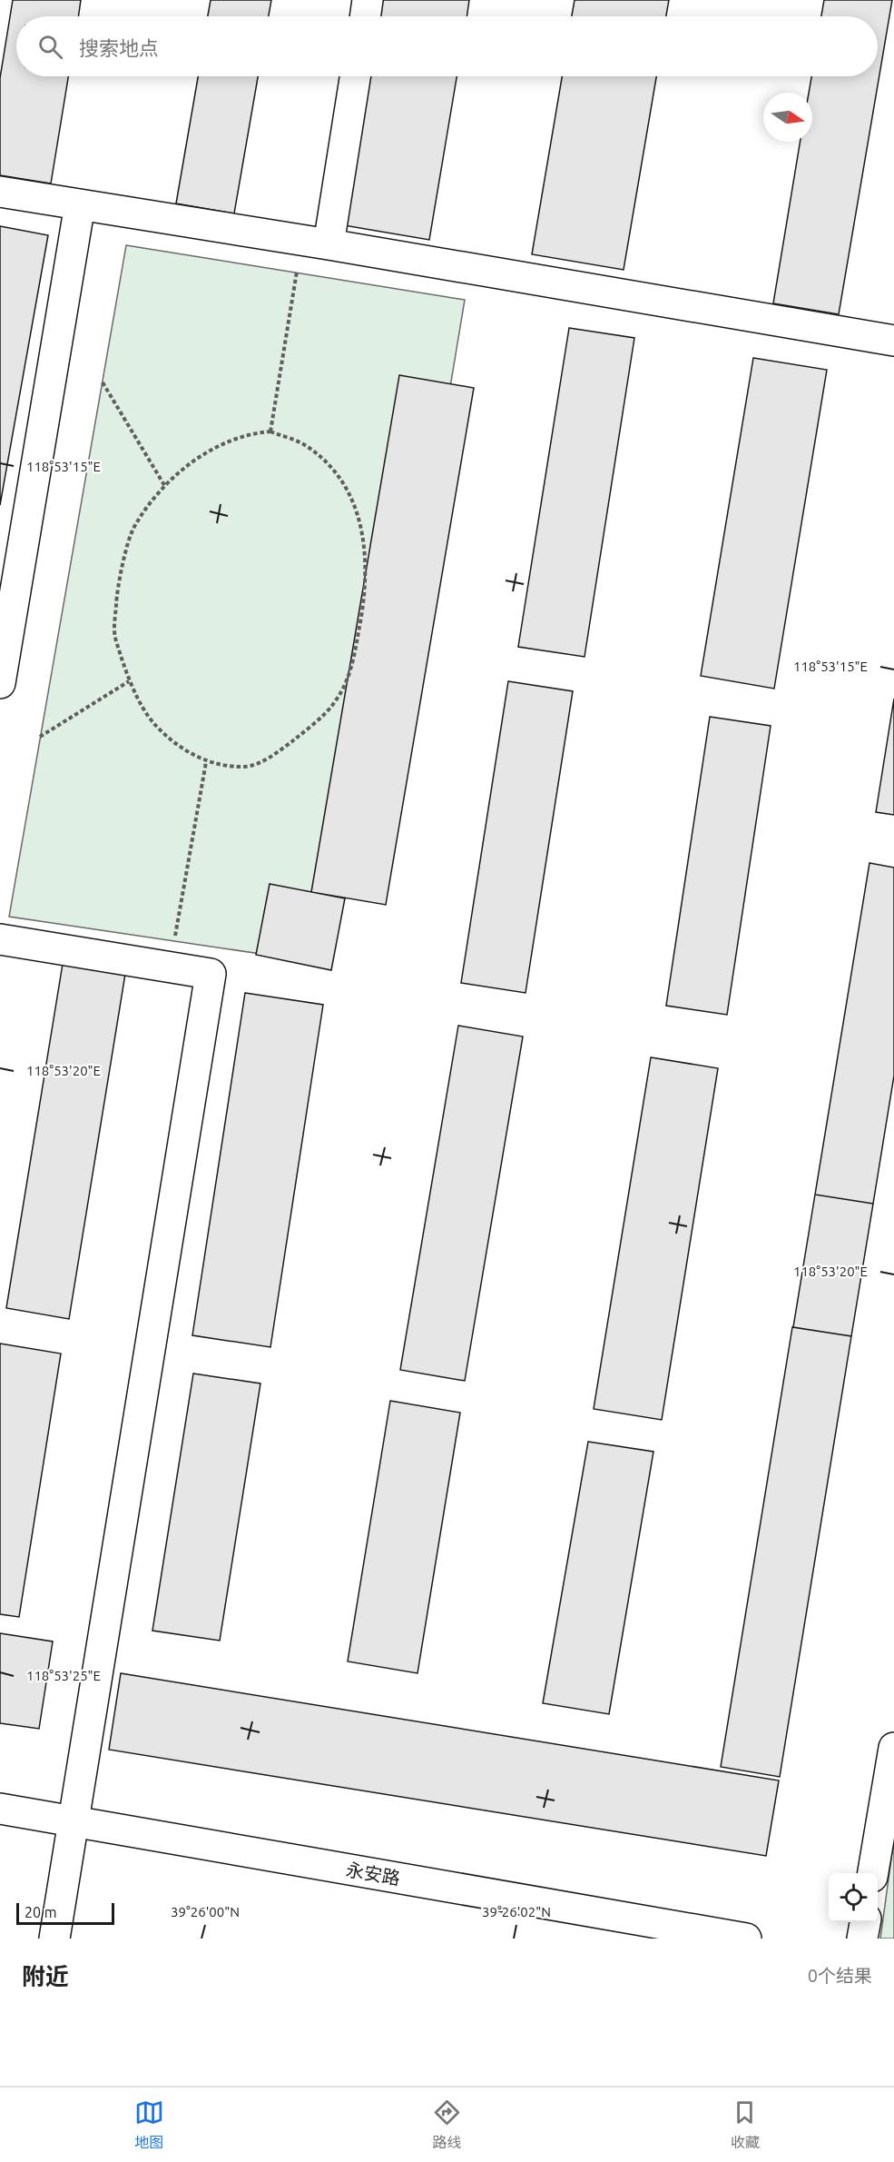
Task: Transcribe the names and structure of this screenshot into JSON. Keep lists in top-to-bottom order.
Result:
{
  "streets": {
    "street": ["永安路"]
  },
  "scale_bar": "20 m",
  "north": "right",
  "page": {
    "search": "搜索地点",
    "scale": "20 m",
    "heading": ["附近", "0个结果"],
    "nav": ["地图", "路线", "收藏"]
  },
  "coordinates": [
    "118°53'15\"E",
    "118°53'20\"E",
    "118°53'25\"E",
    "39°26'00\"N",
    "39°26'02\"N"
  ]
}
